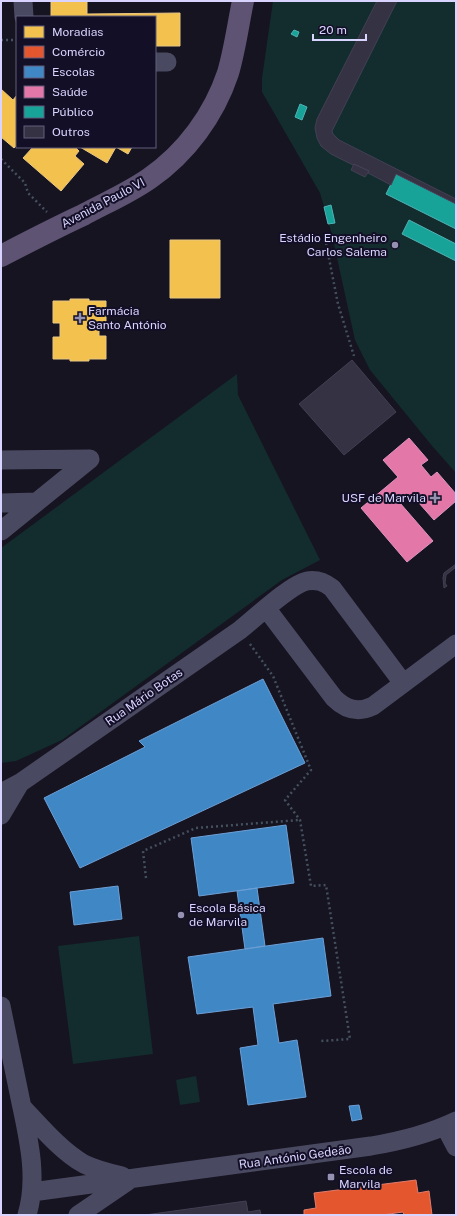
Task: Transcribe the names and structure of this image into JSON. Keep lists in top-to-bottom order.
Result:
{
  "streets": {
    "main road": ["Avenida Paulo VI"],
    "street": ["Rua Mário Botas", "Rua António Gedeão"]
  },
  "places": {
    "other": ["Estádio Engenheiro Carlos Salema", "Escola Básica de Marvila"],
    "health": ["Farmácia Santo António", "USF de Marvila"],
    "transit": ["Escola de Marvila"]
  },
  "legend": [
    "Moradias",
    "Comércio",
    "Escolas",
    "Saúde",
    "Público",
    "Outros"
  ],
  "scale_bar": "20 m"
}
